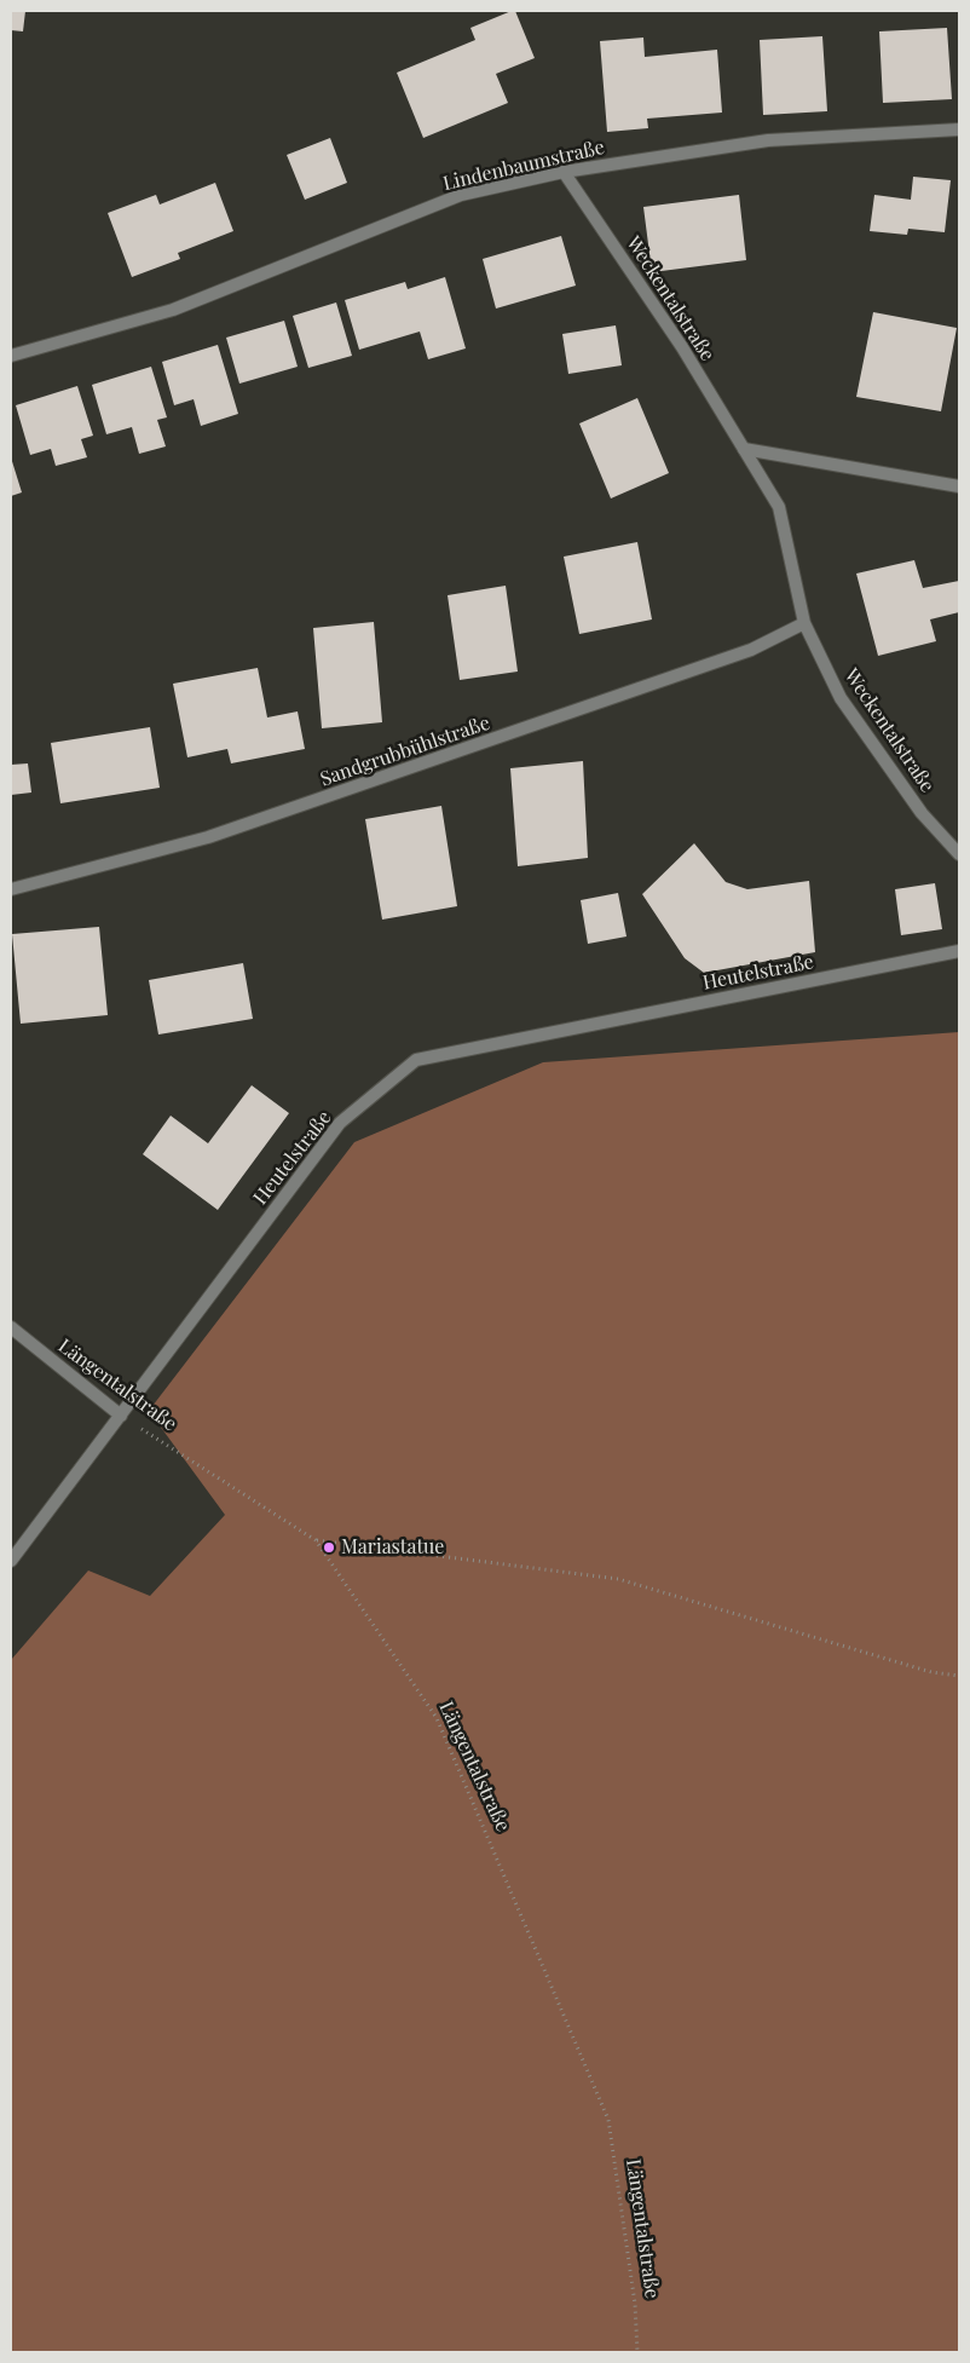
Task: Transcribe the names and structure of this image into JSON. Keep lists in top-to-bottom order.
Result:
{
  "streets": {
    "street": [
      "Lindenbaumstraße",
      "Weckentalstraße",
      "Sandgrubbühlstraße",
      "Heutelstraße",
      "Längentalstraße"
    ]
  },
  "crossings": [
    ["Lindenbaumstraße", "Weckentalstraße"],
    ["Weckentalstraße", "Sandgrubbühlstraße"],
    ["Heutelstraße", "Längentalstraße"]
  ],
  "places": ["Mariastatue"]
}
